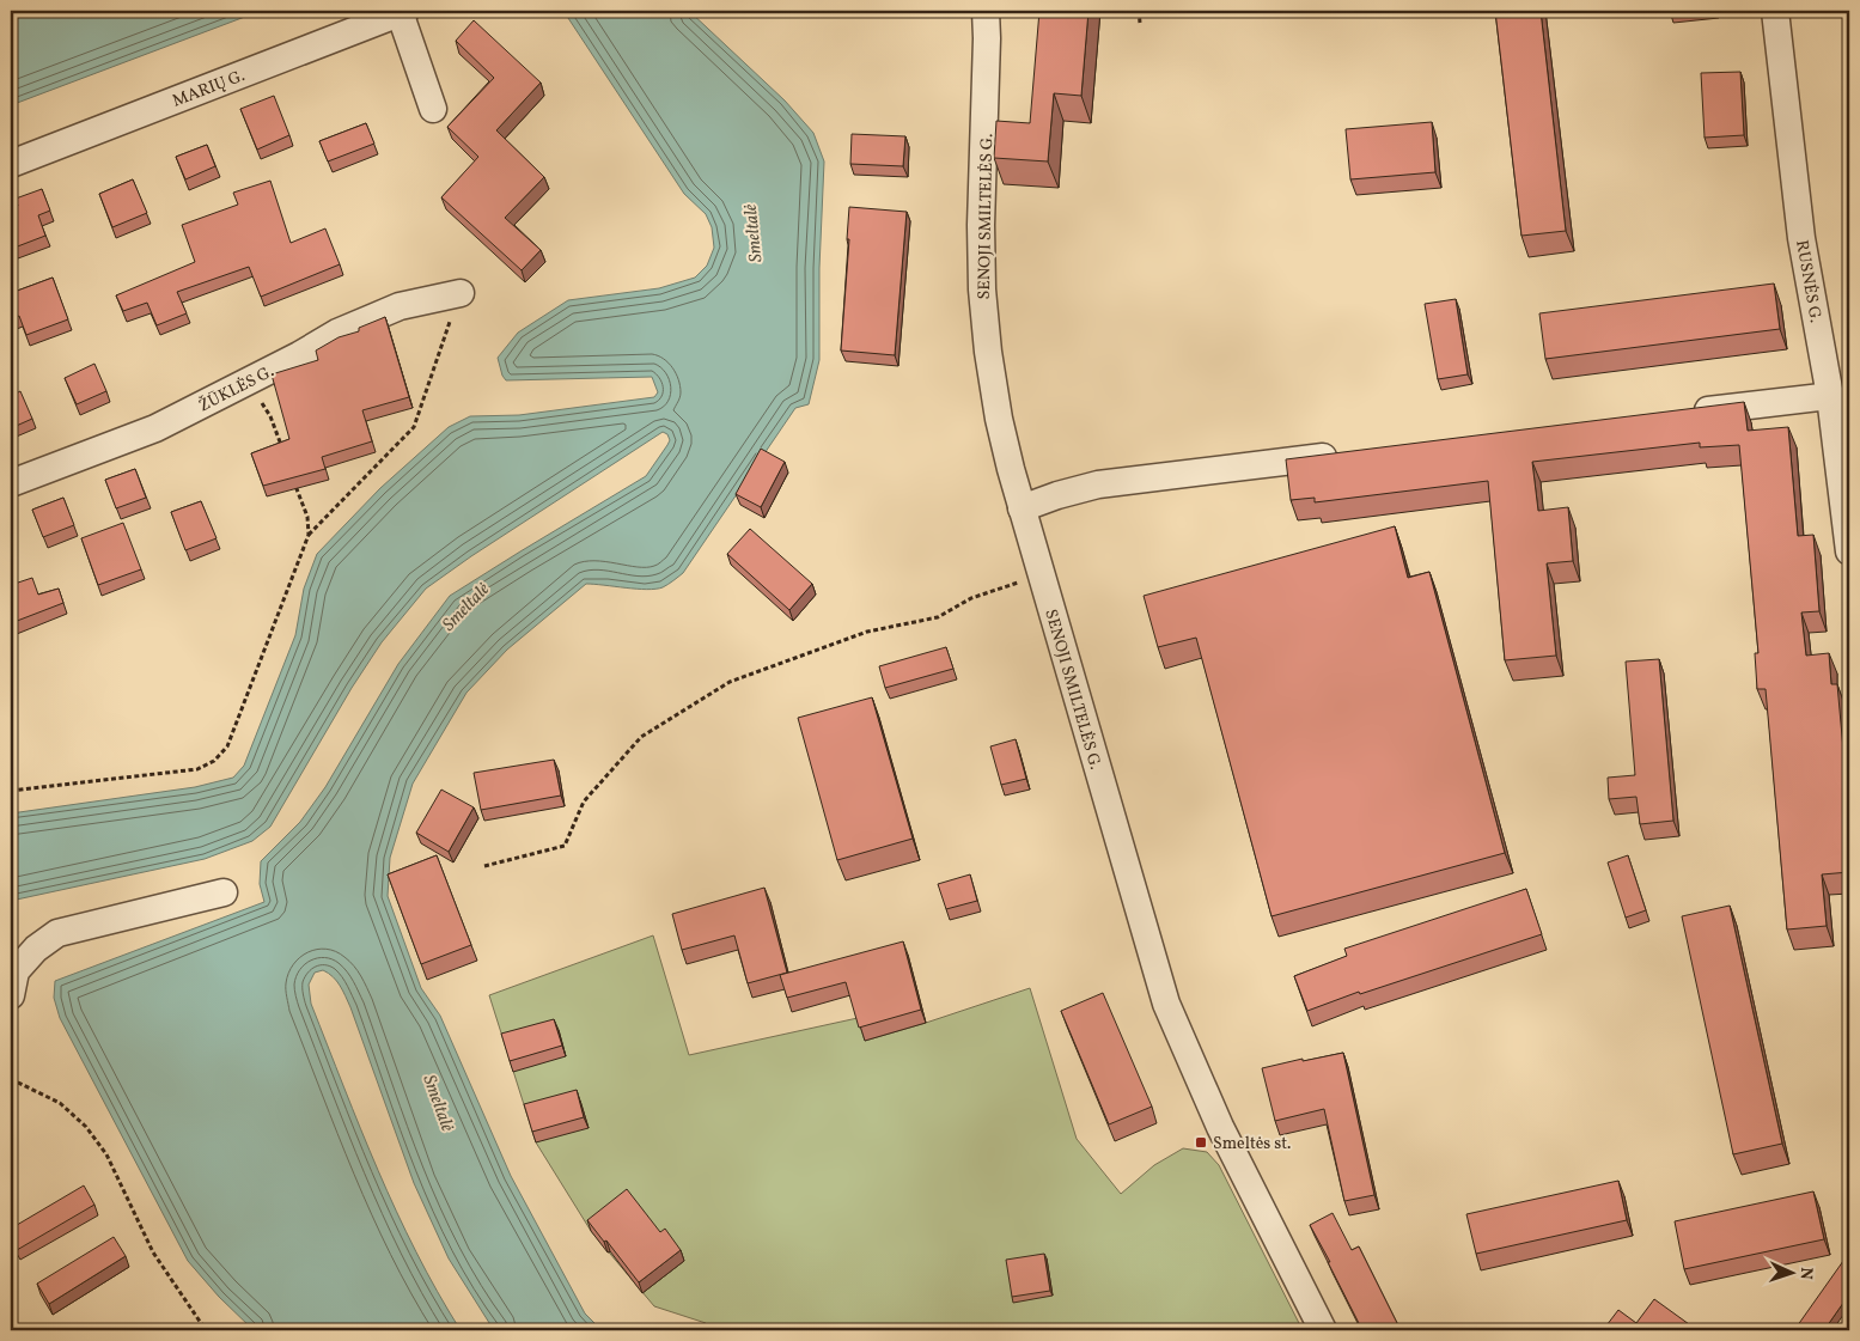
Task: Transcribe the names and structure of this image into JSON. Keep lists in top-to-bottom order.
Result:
{
  "streets": {
    "street": [
      "MARIŲ G.",
      "SENOJI SMILTELĖS G.",
      "RUSNĖS G.",
      "ŽŪKLĖS G."
    ]
  },
  "water": ["Smeltalė"],
  "places": {
    "transit": ["Smeltės st."]
  },
  "north": "right"
}
